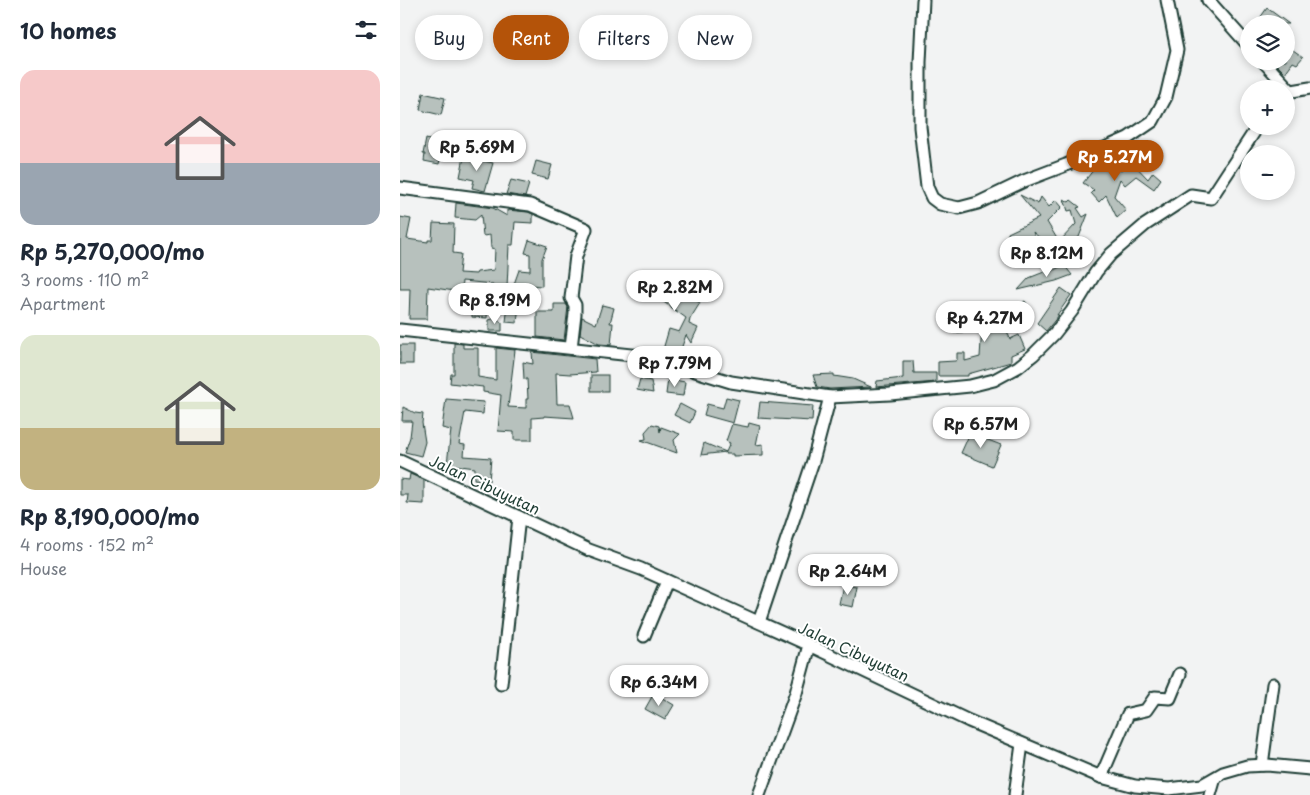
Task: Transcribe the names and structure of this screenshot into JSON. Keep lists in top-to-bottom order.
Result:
{
  "streets": {
    "street": ["Jalan Cibuyutan"]
  },
  "page": {
    "heading": "10 homes",
    "map_buttons": ["+", "−"],
    "chip": [
      "Buy",
      "Rent",
      "Filters",
      "New"
    ],
    "list": [
      {
        "name": "Rp 5,270,000/mo",
        "note": "3 rooms · 110 m² · Apartment"
      },
      {
        "name": "Rp 8,190,000/mo",
        "note": "4 rooms · 152 m² · House"
      }
    ],
    "price": [
      "Rp 5.69M",
      "Rp 5.27M",
      "Rp 8.12M",
      "Rp 2.82M",
      "Rp 8.19M",
      "Rp 4.27M",
      "Rp 7.79M",
      "Rp 6.57M",
      "Rp 2.64M",
      "Rp 6.34M"
    ]
  }
}
